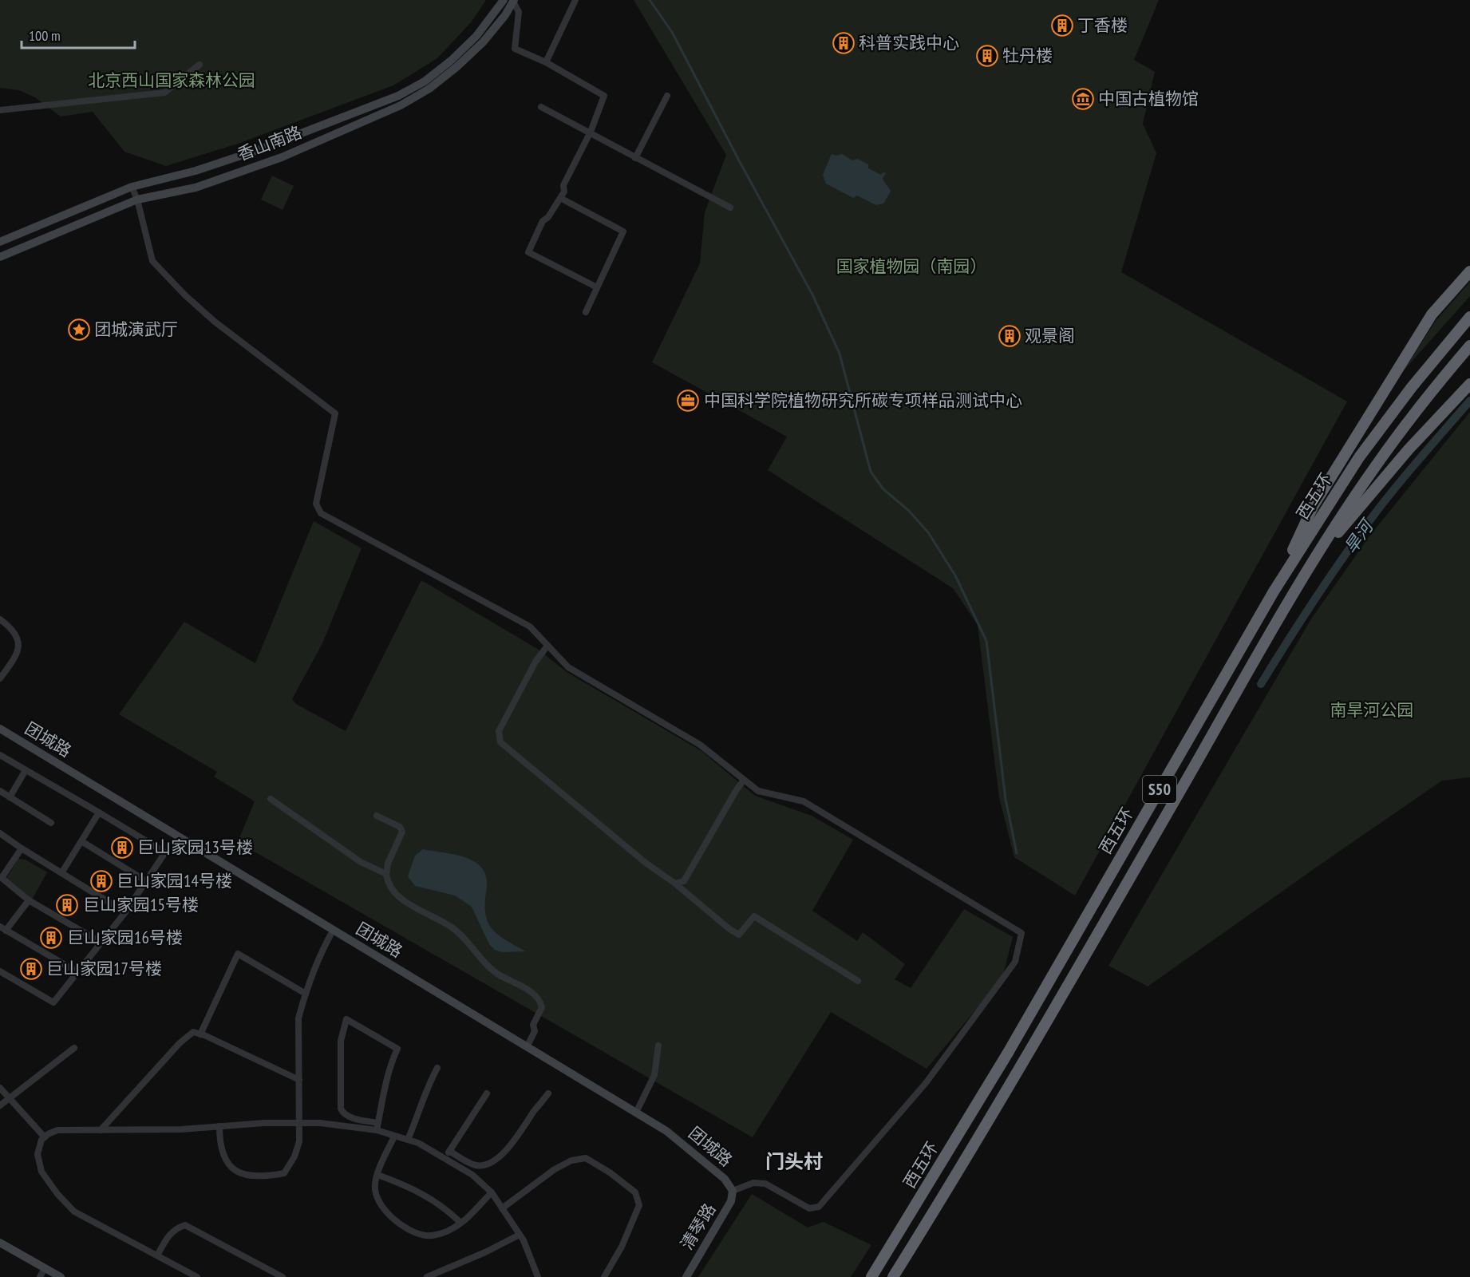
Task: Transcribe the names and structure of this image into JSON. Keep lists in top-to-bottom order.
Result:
{
  "streets": {
    "highway": ["西五环", "S50"],
    "street": ["香山南路", "团城路", "清琴路"]
  },
  "crossings": [
    ["团城路", "清琴路"]
  ],
  "districts": ["门头村"],
  "water": ["旱河"],
  "parks": ["北京西山国家森林公园", "国家植物园（南园）", "南旱河公园"],
  "places": {
    "building": [
      "丁香楼",
      "科普实践中心",
      "牡丹楼",
      "观景阁",
      "巨山家园13号楼",
      "巨山家园14号楼",
      "巨山家园15号楼",
      "巨山家园16号楼",
      "巨山家园17号楼"
    ],
    "museum": ["中国古植物馆"],
    "place": ["团城演武厅"],
    "office": ["中国科学院植物研究所碳专项样品测试中心"]
  },
  "scale_bar": "100 m"
}
